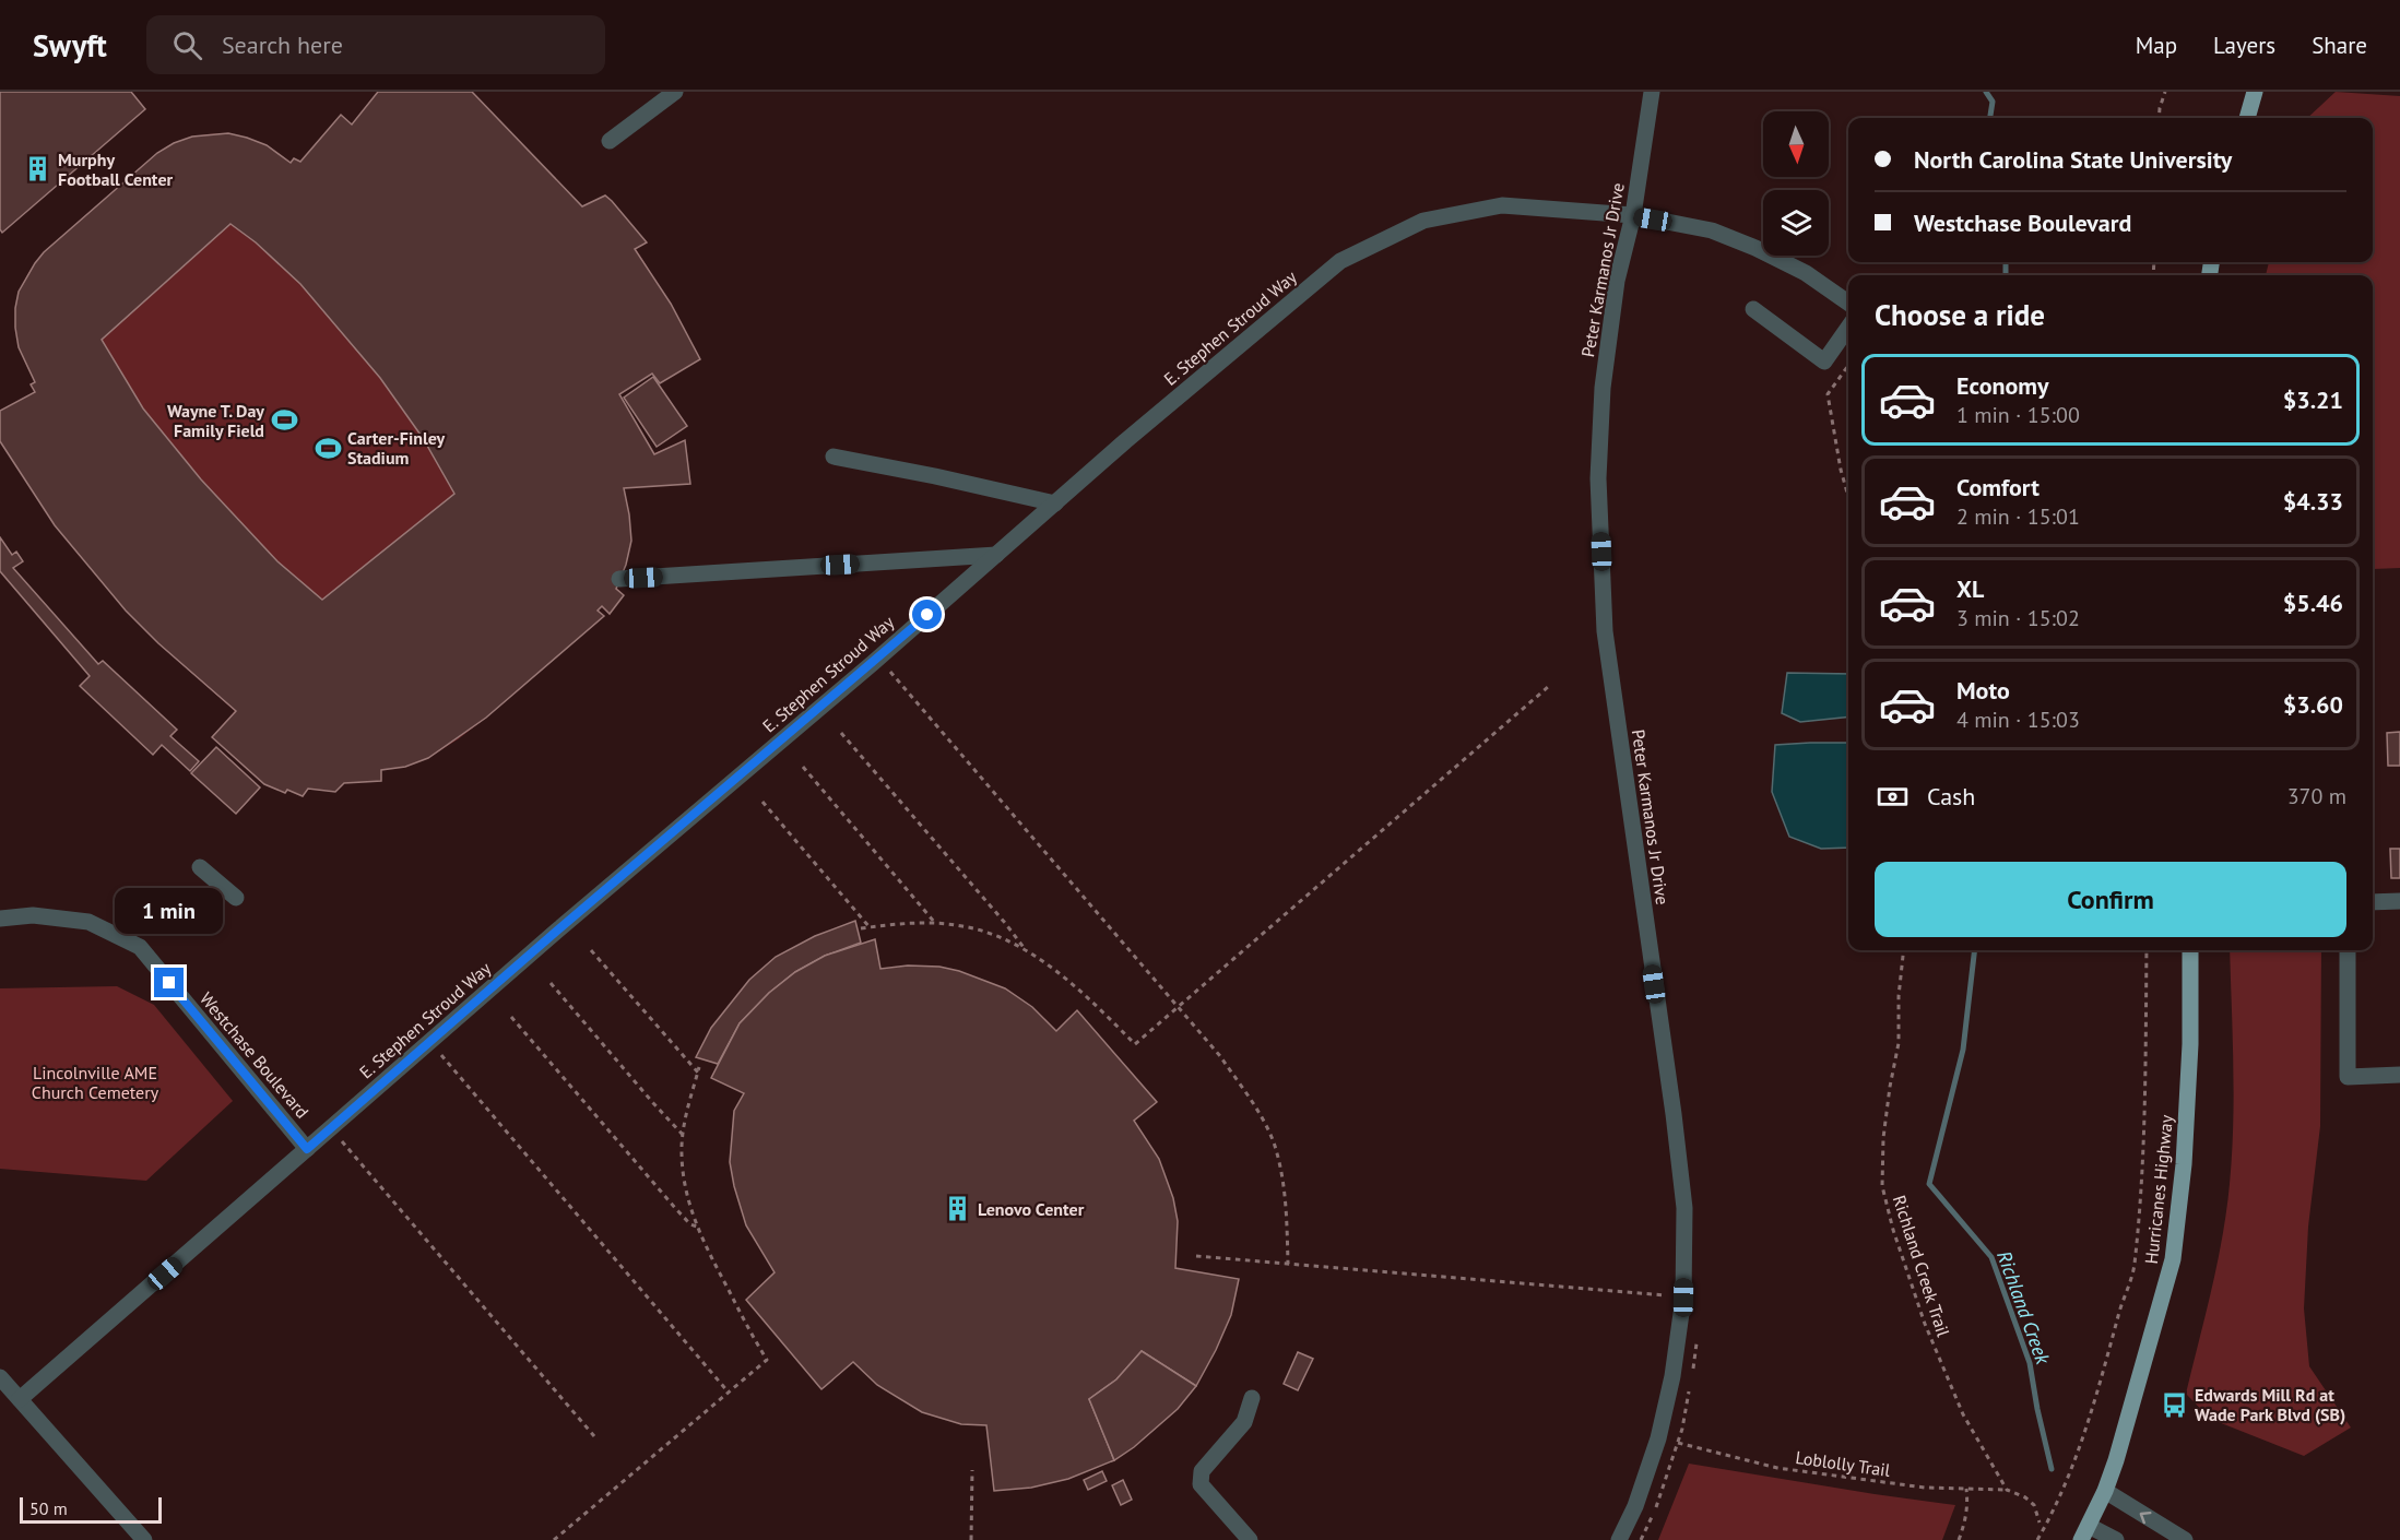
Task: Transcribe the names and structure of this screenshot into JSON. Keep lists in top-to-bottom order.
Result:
{
  "streets": {
    "main road": ["Hurricanes Highway"],
    "street": ["Peter Karmanos Jr Drive", "E. Stephen Stroud Way", "Westchase Boulevard"],
    "path": ["Richland Creek Trail", "Loblolly Trail"]
  },
  "crossings": [
    ["Peter Karmanos Jr Drive", "E. Stephen Stroud Way"],
    ["E. Stephen Stroud Way", "Westchase Boulevard"],
    ["Richland Creek Trail", "Loblolly Trail"]
  ],
  "water": ["Richland Creek"],
  "parks": ["Lincolnville AME Church Cemetery"],
  "places": {
    "building": ["Murphy Football Center", "Lenovo Center"],
    "sports": ["Wayne T. Day Family Field", "Carter-Finley Stadium"],
    "bus stop": ["Edwards Mill Rd at Wade Park Blvd (SB)"]
  },
  "scale_bar": "50 m",
  "north": "bottom",
  "page": {
    "header": "Swyft",
    "search": "Search here",
    "nav": ["Map", "Layers", "Share"],
    "banner": ["North Carolina State University", "Westchase Boulevard"],
    "heading": "Choose a ride",
    "list": [
      {
        "name": "Economy",
        "note": "1 min · 15:00",
        "value": "$3.21"
      },
      {
        "name": "Comfort",
        "note": "2 min · 15:01",
        "value": "$4.33"
      },
      {
        "name": "XL",
        "note": "3 min · 15:02",
        "value": "$5.46"
      },
      {
        "name": "Moto",
        "note": "4 min · 15:03",
        "value": "$3.60"
      }
    ],
    "pay": ["Cash", "370 m"],
    "buttons": "Confirm",
    "bubble": "1 min",
    "scale": "50 m"
  }
}
